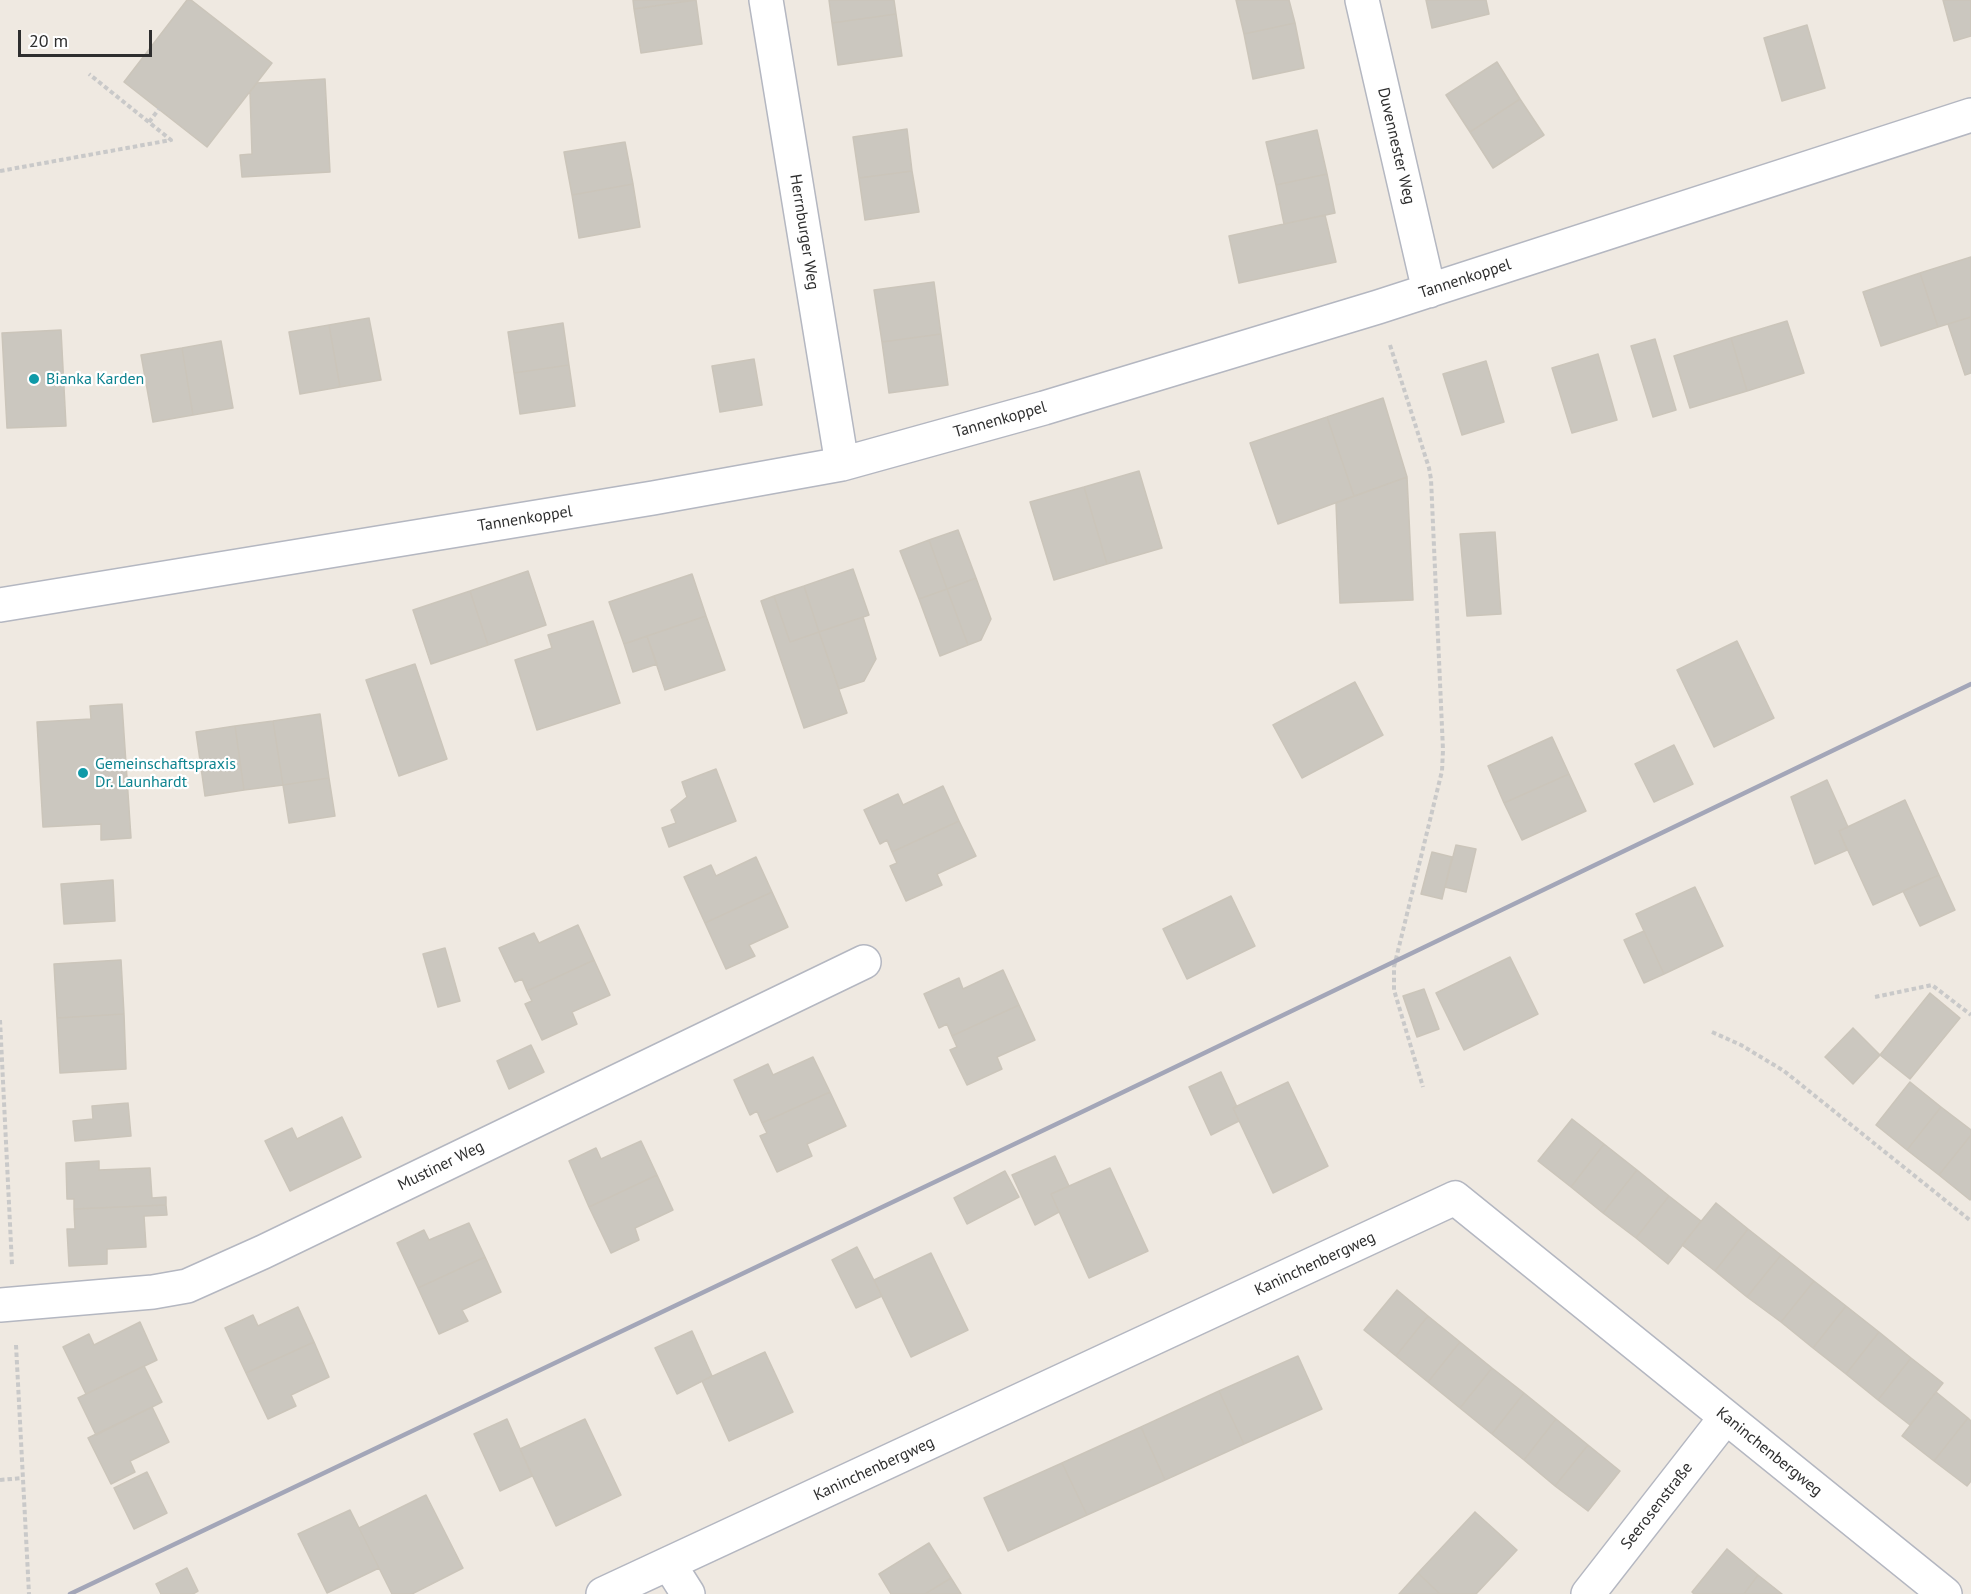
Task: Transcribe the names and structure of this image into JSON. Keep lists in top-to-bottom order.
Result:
{
  "streets": {
    "street": [
      "Duvennester Weg",
      "Herrnburger Weg",
      "Tannenkoppel",
      "Mustiner Weg",
      "Kaninchenbergweg",
      "Seerosenstraße"
    ]
  },
  "crossings": [
    ["Duvennester Weg", "Tannenkoppel"],
    ["Herrnburger Weg", "Tannenkoppel"],
    ["Kaninchenbergweg", "Seerosenstraße"]
  ],
  "places": ["Bianka Karden", "Gemeinschaftspraxis Dr. Launhardt"],
  "scale_bar": "20 m"
}
